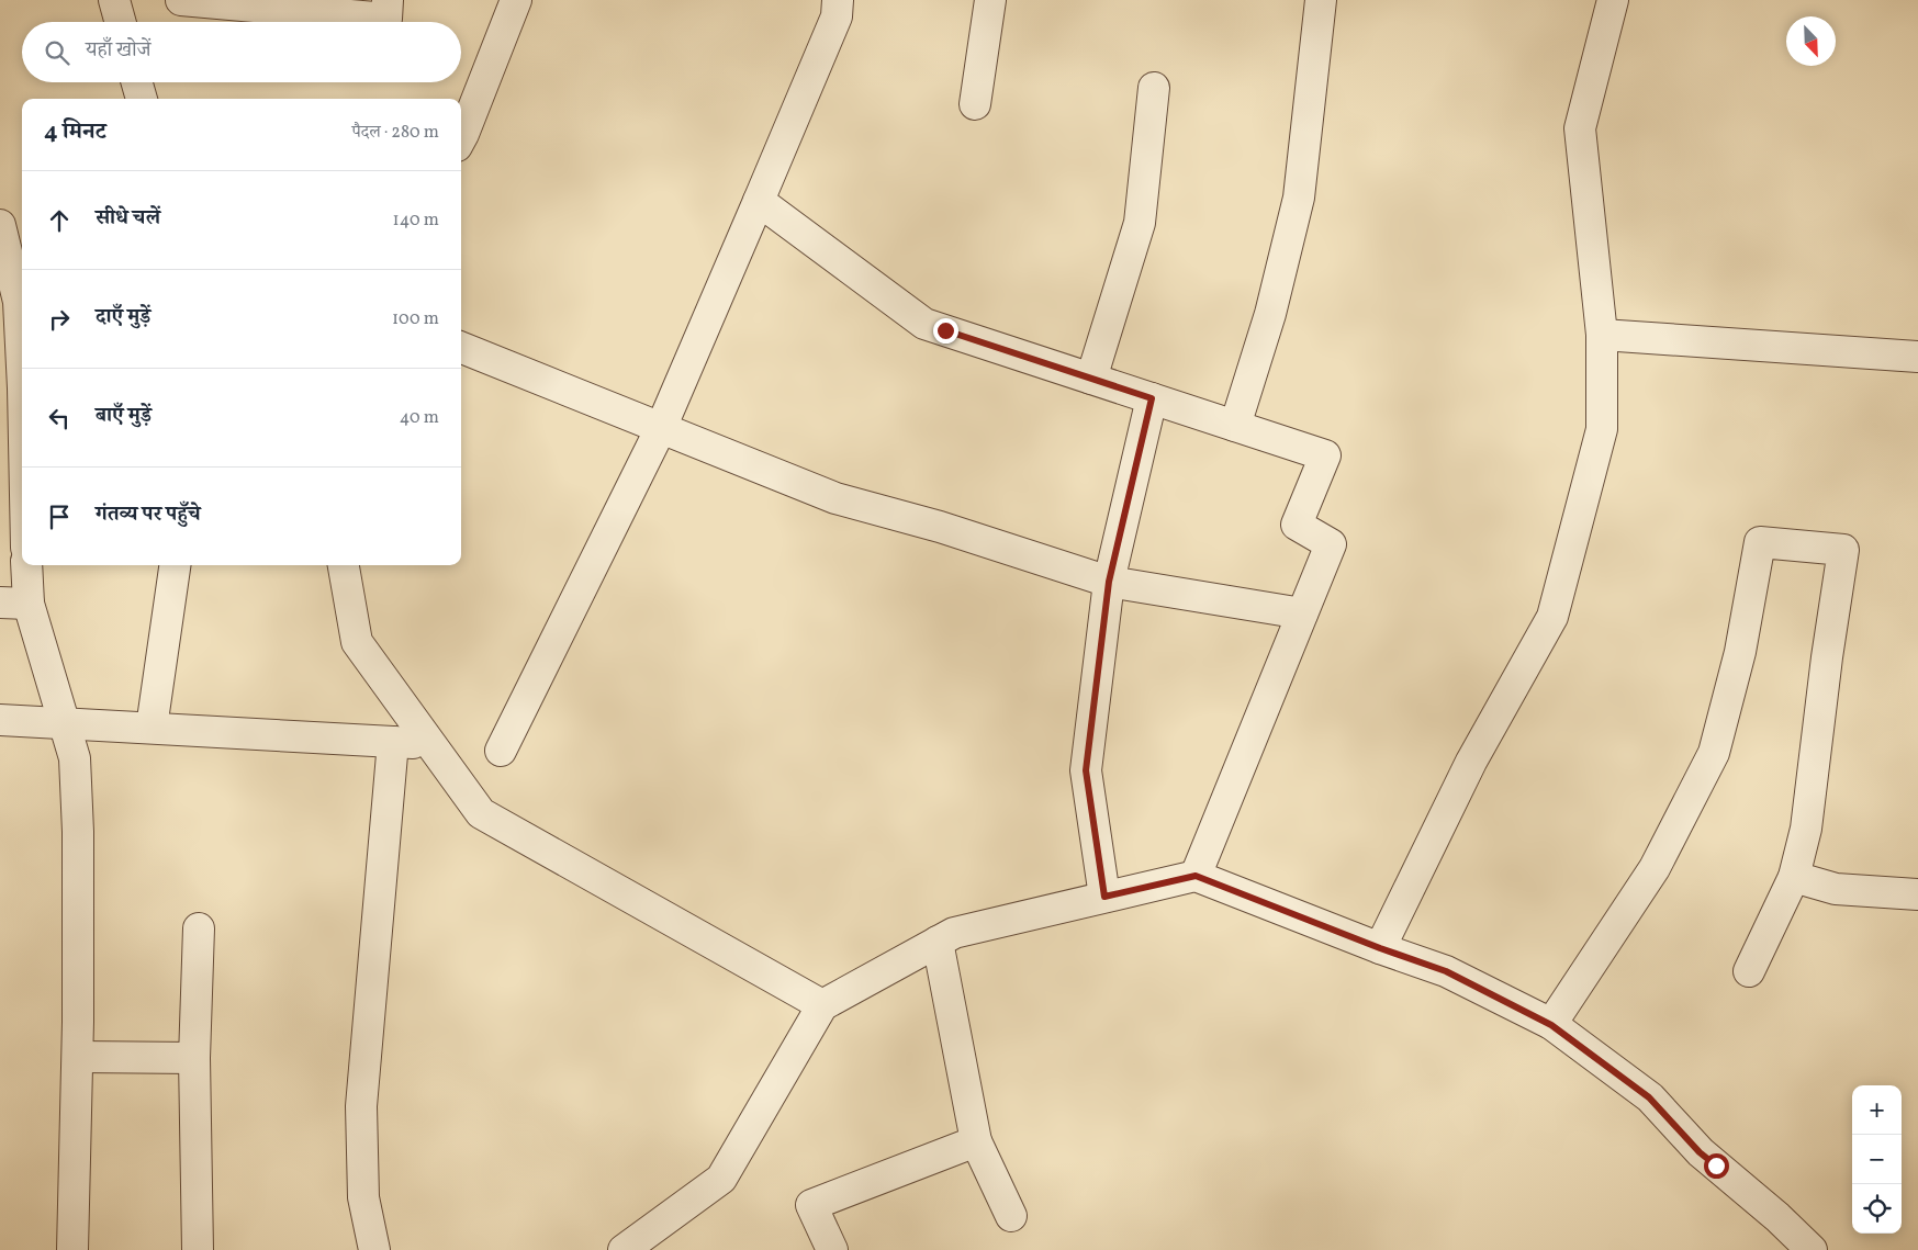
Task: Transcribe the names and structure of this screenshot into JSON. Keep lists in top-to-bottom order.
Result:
{
  "north": "bottom right",
  "page": {
    "search": "यहाँ खोजें",
    "heading": ["4 मिनट", "पैदल · 280 m"],
    "list": [
      ["सीधे चलें", "140 m"],
      ["दाएँ मुड़ें", "100 m"],
      ["बाएँ मुड़ें", "40 m"],
      "गंतव्य पर पहुँचे"
    ],
    "map_buttons": ["+", "−"]
  }
}
